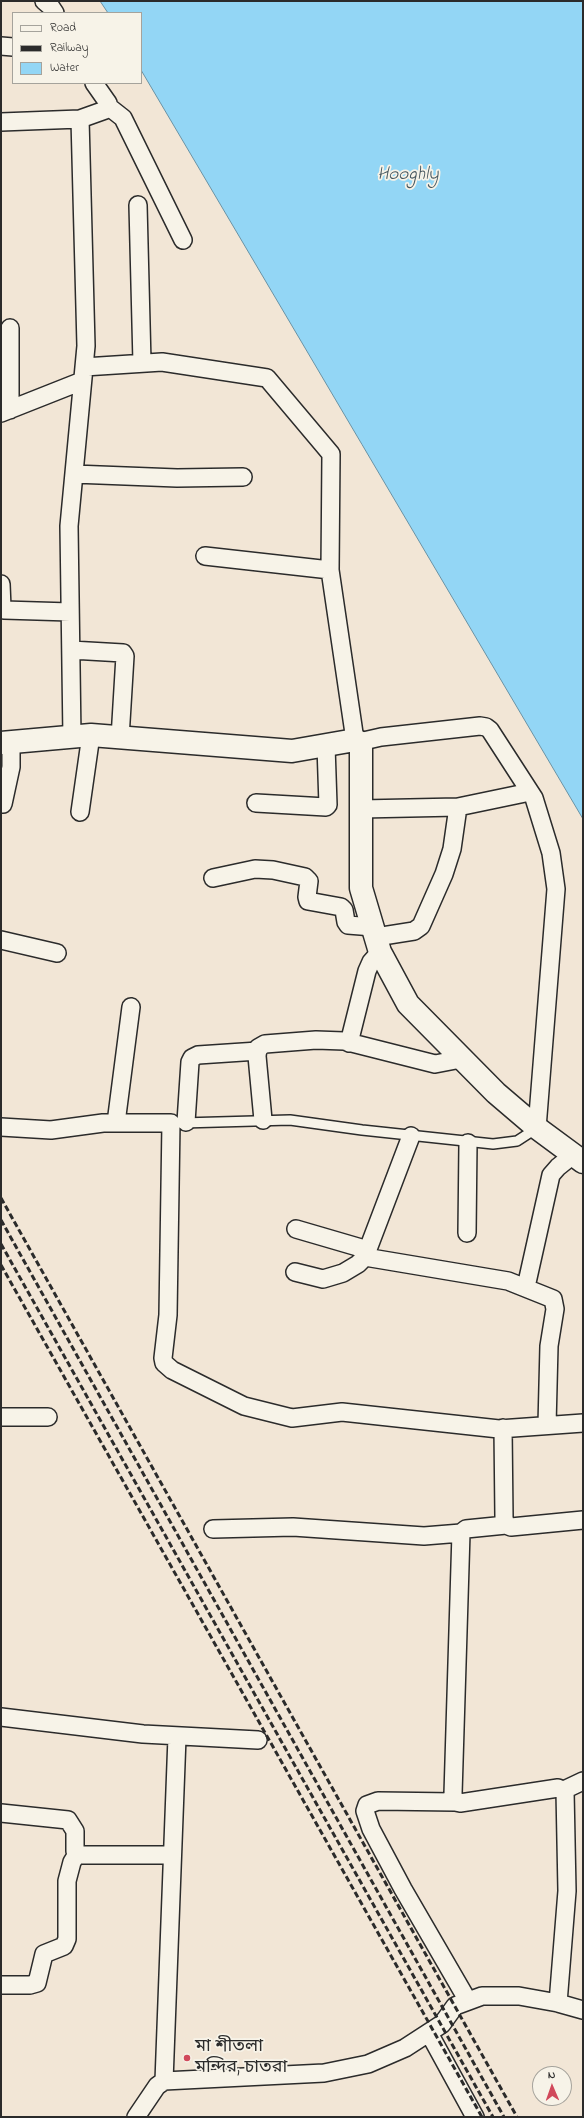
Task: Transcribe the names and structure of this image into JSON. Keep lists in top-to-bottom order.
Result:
{
  "water": ["Hooghly"],
  "places": ["মা শীতলা মন্দির, চাতরা"],
  "legend": ["Road", "Railway", "Water"],
  "north": "top"
}
